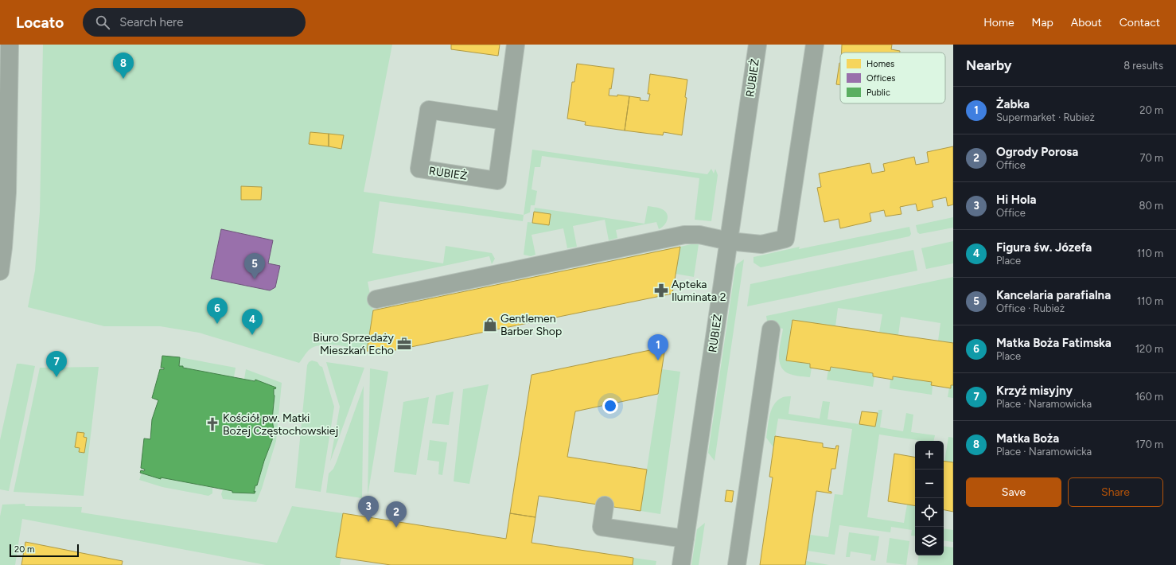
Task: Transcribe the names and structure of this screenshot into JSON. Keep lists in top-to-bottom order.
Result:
{
  "streets": {
    "street": ["RUBIEŻ"]
  },
  "places": {
    "pharmacy": ["Apteka Iluminata 2"],
    "shop": ["Gentlemen Barber Shop"],
    "office": ["Biuro Sprzedaży Mieszkań Echo"],
    "church": ["Kościół pw. Matki Bożej Częstochowskiej"]
  },
  "legend": ["Homes", "Offices", "Public"],
  "scale_bar": "20 m",
  "page": {
    "header": "Locato",
    "search": "Search here",
    "nav": [
      "Home",
      "Map",
      "About",
      "Contact"
    ],
    "heading": ["Nearby", "8 results"],
    "pins": [
      "8",
      "5",
      "6",
      "4",
      "1",
      "7",
      "3",
      "2"
    ],
    "list": [
      {
        "mark": "1",
        "name": "Żabka",
        "note": "Supermarket · Rubież",
        "value": "20 m"
      },
      {
        "mark": "2",
        "name": "Ogrody Porosa",
        "note": "Office",
        "value": "70 m"
      },
      {
        "mark": "3",
        "name": "Hi Hola",
        "note": "Office",
        "value": "80 m"
      },
      {
        "mark": "4",
        "name": "Figura św. Józefa",
        "note": "Place",
        "value": "110 m"
      },
      {
        "mark": "5",
        "name": "Kancelaria parafialna",
        "note": "Office · Rubież",
        "value": "110 m"
      },
      {
        "mark": "6",
        "name": "Matka Boża Fatimska",
        "note": "Place",
        "value": "120 m"
      },
      {
        "mark": "7",
        "name": "Krzyż misyjny",
        "note": "Place · Naramowicka",
        "value": "160 m"
      },
      {
        "mark": "8",
        "name": "Matka Boża",
        "note": "Place · Naramowicka",
        "value": "170 m"
      }
    ],
    "map_buttons": ["+", "−"],
    "buttons": ["Save", "Share"],
    "scale": "20 m"
  }
}
